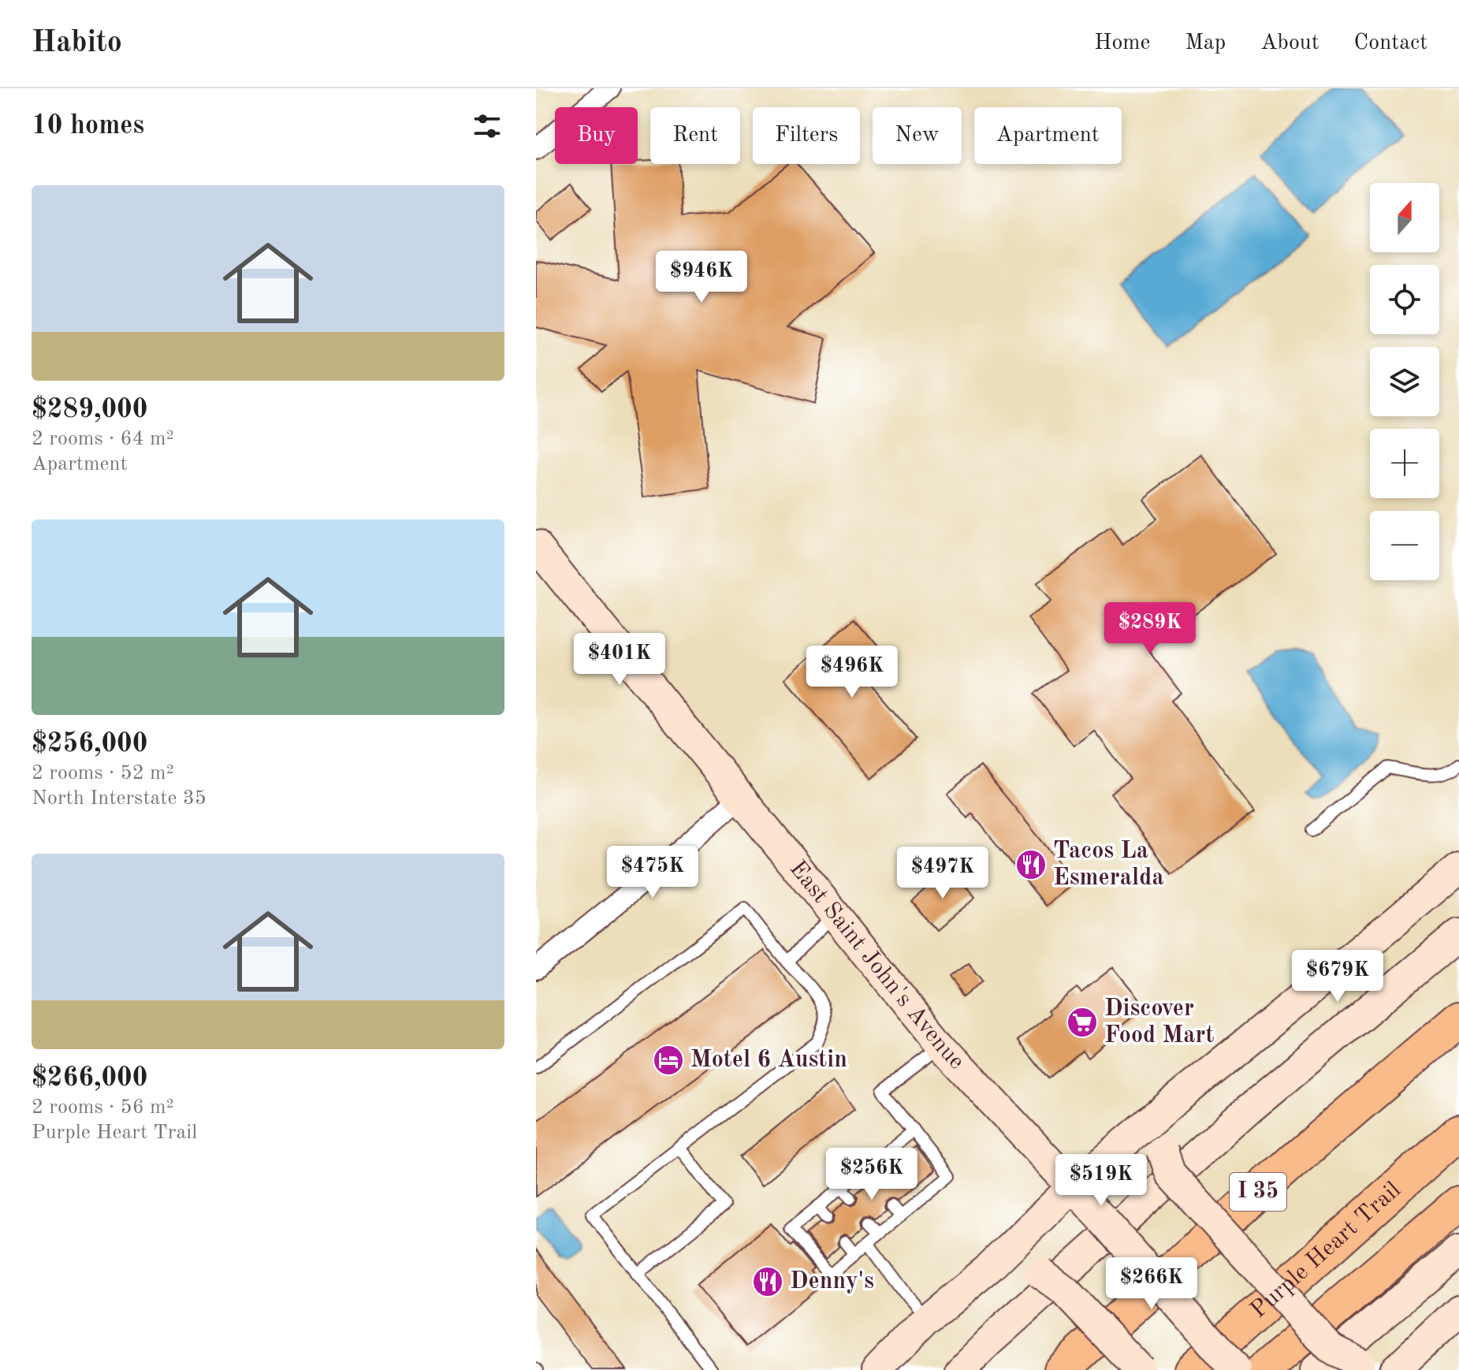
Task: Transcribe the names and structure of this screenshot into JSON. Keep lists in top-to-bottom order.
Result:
{
  "streets": {
    "highway": ["I 35", "Purple Heart Trail"],
    "main road": ["East Saint John's Avenue"]
  },
  "places": {
    "restaurant": ["Tacos La Esmeralda", "Denny's"],
    "supermarket": ["Discover Food Mart"],
    "hotel": ["Motel 6 Austin"]
  },
  "north": "top",
  "page": {
    "header": "Habito",
    "nav": [
      "Home",
      "Map",
      "About",
      "Contact"
    ],
    "heading": "10 homes",
    "chip": [
      "Buy",
      "Rent",
      "Filters",
      "New",
      "Apartment"
    ],
    "list": [
      {
        "name": "$289,000",
        "note": "2 rooms · 64 m² · Apartment"
      },
      {
        "name": "$256,000",
        "note": "2 rooms · 52 m² · North Interstate 35"
      },
      {
        "name": "$266,000",
        "note": "2 rooms · 56 m² · Purple Heart Trail"
      }
    ],
    "map_buttons": ["+", "−"],
    "price": [
      "$946K",
      "$289K",
      "$401K",
      "$496K",
      "$475K",
      "$497K",
      "$679K",
      "$256K",
      "$519K",
      "$266K"
    ]
  }
}
